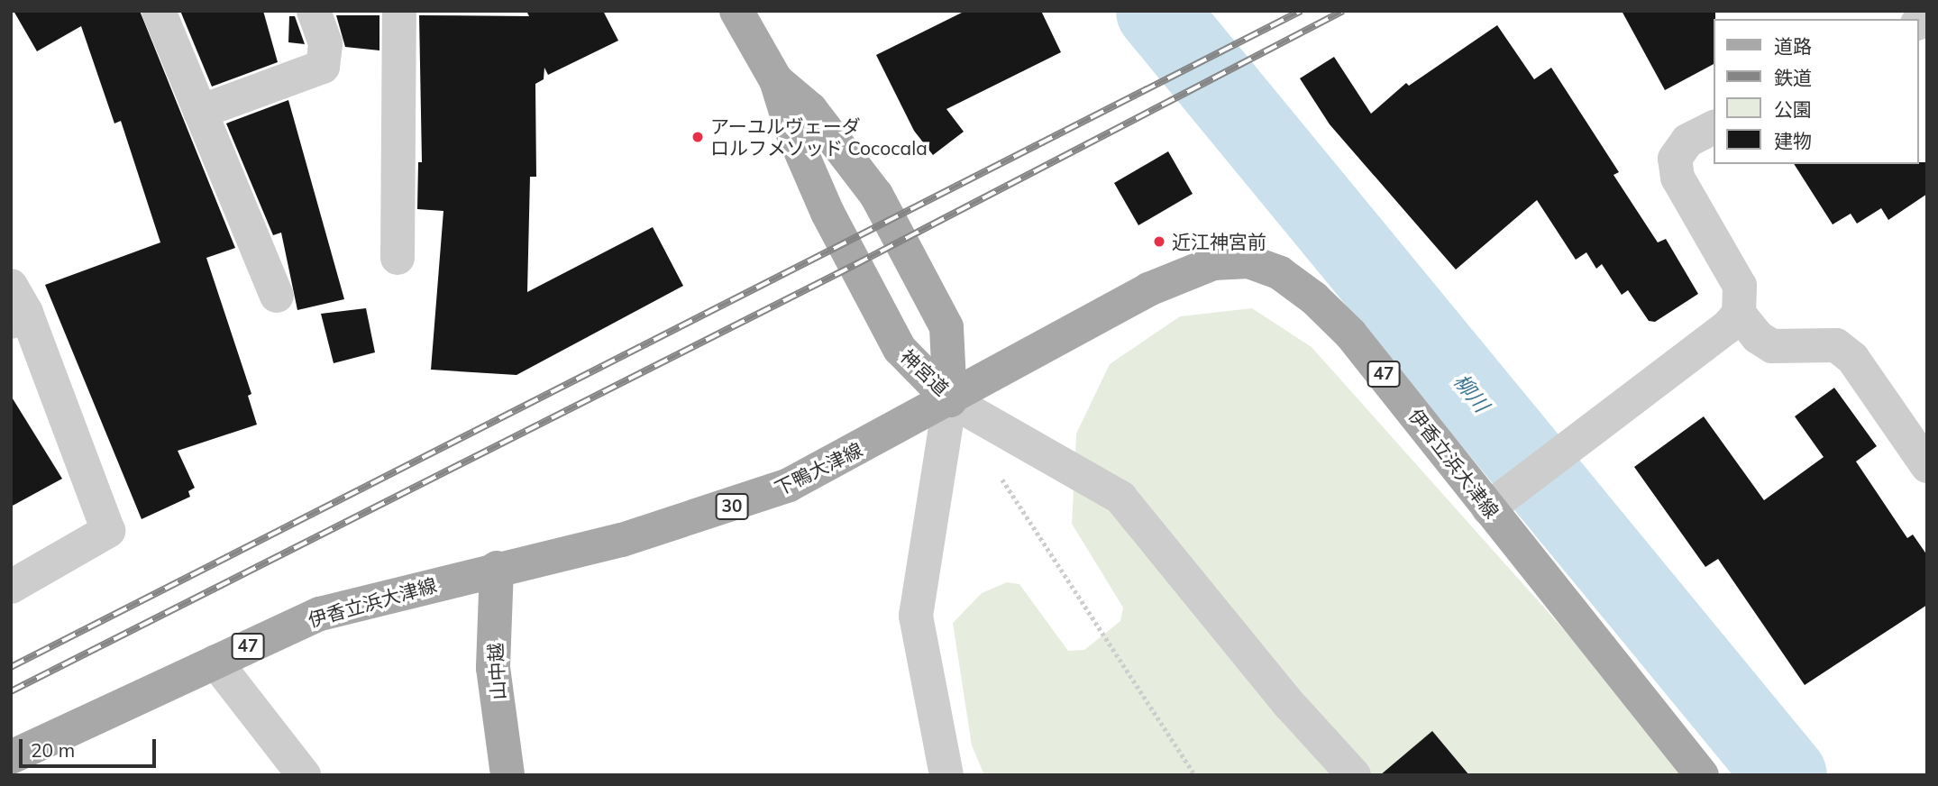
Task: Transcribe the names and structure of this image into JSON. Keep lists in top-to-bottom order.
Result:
{
  "streets": {
    "main road": [
      "神宮道",
      "47",
      "伊香立浜大津線",
      "下鴨大津線",
      "30",
      "山中越"
    ]
  },
  "crossings": [
    ["神宮道", "伊香立浜大津線"],
    ["神宮道", "下鴨大津線"],
    ["伊香立浜大津線", "下鴨大津線"],
    ["伊香立浜大津線", "山中越"],
    ["下鴨大津線", "山中越"]
  ],
  "water": ["柳川"],
  "places": ["アーユルヴェーダ ロルフメソッド Cococala", "近江神宮前"],
  "legend": [
    "道路",
    "鉄道",
    "公園",
    "建物"
  ],
  "scale_bar": "20 m"
}
